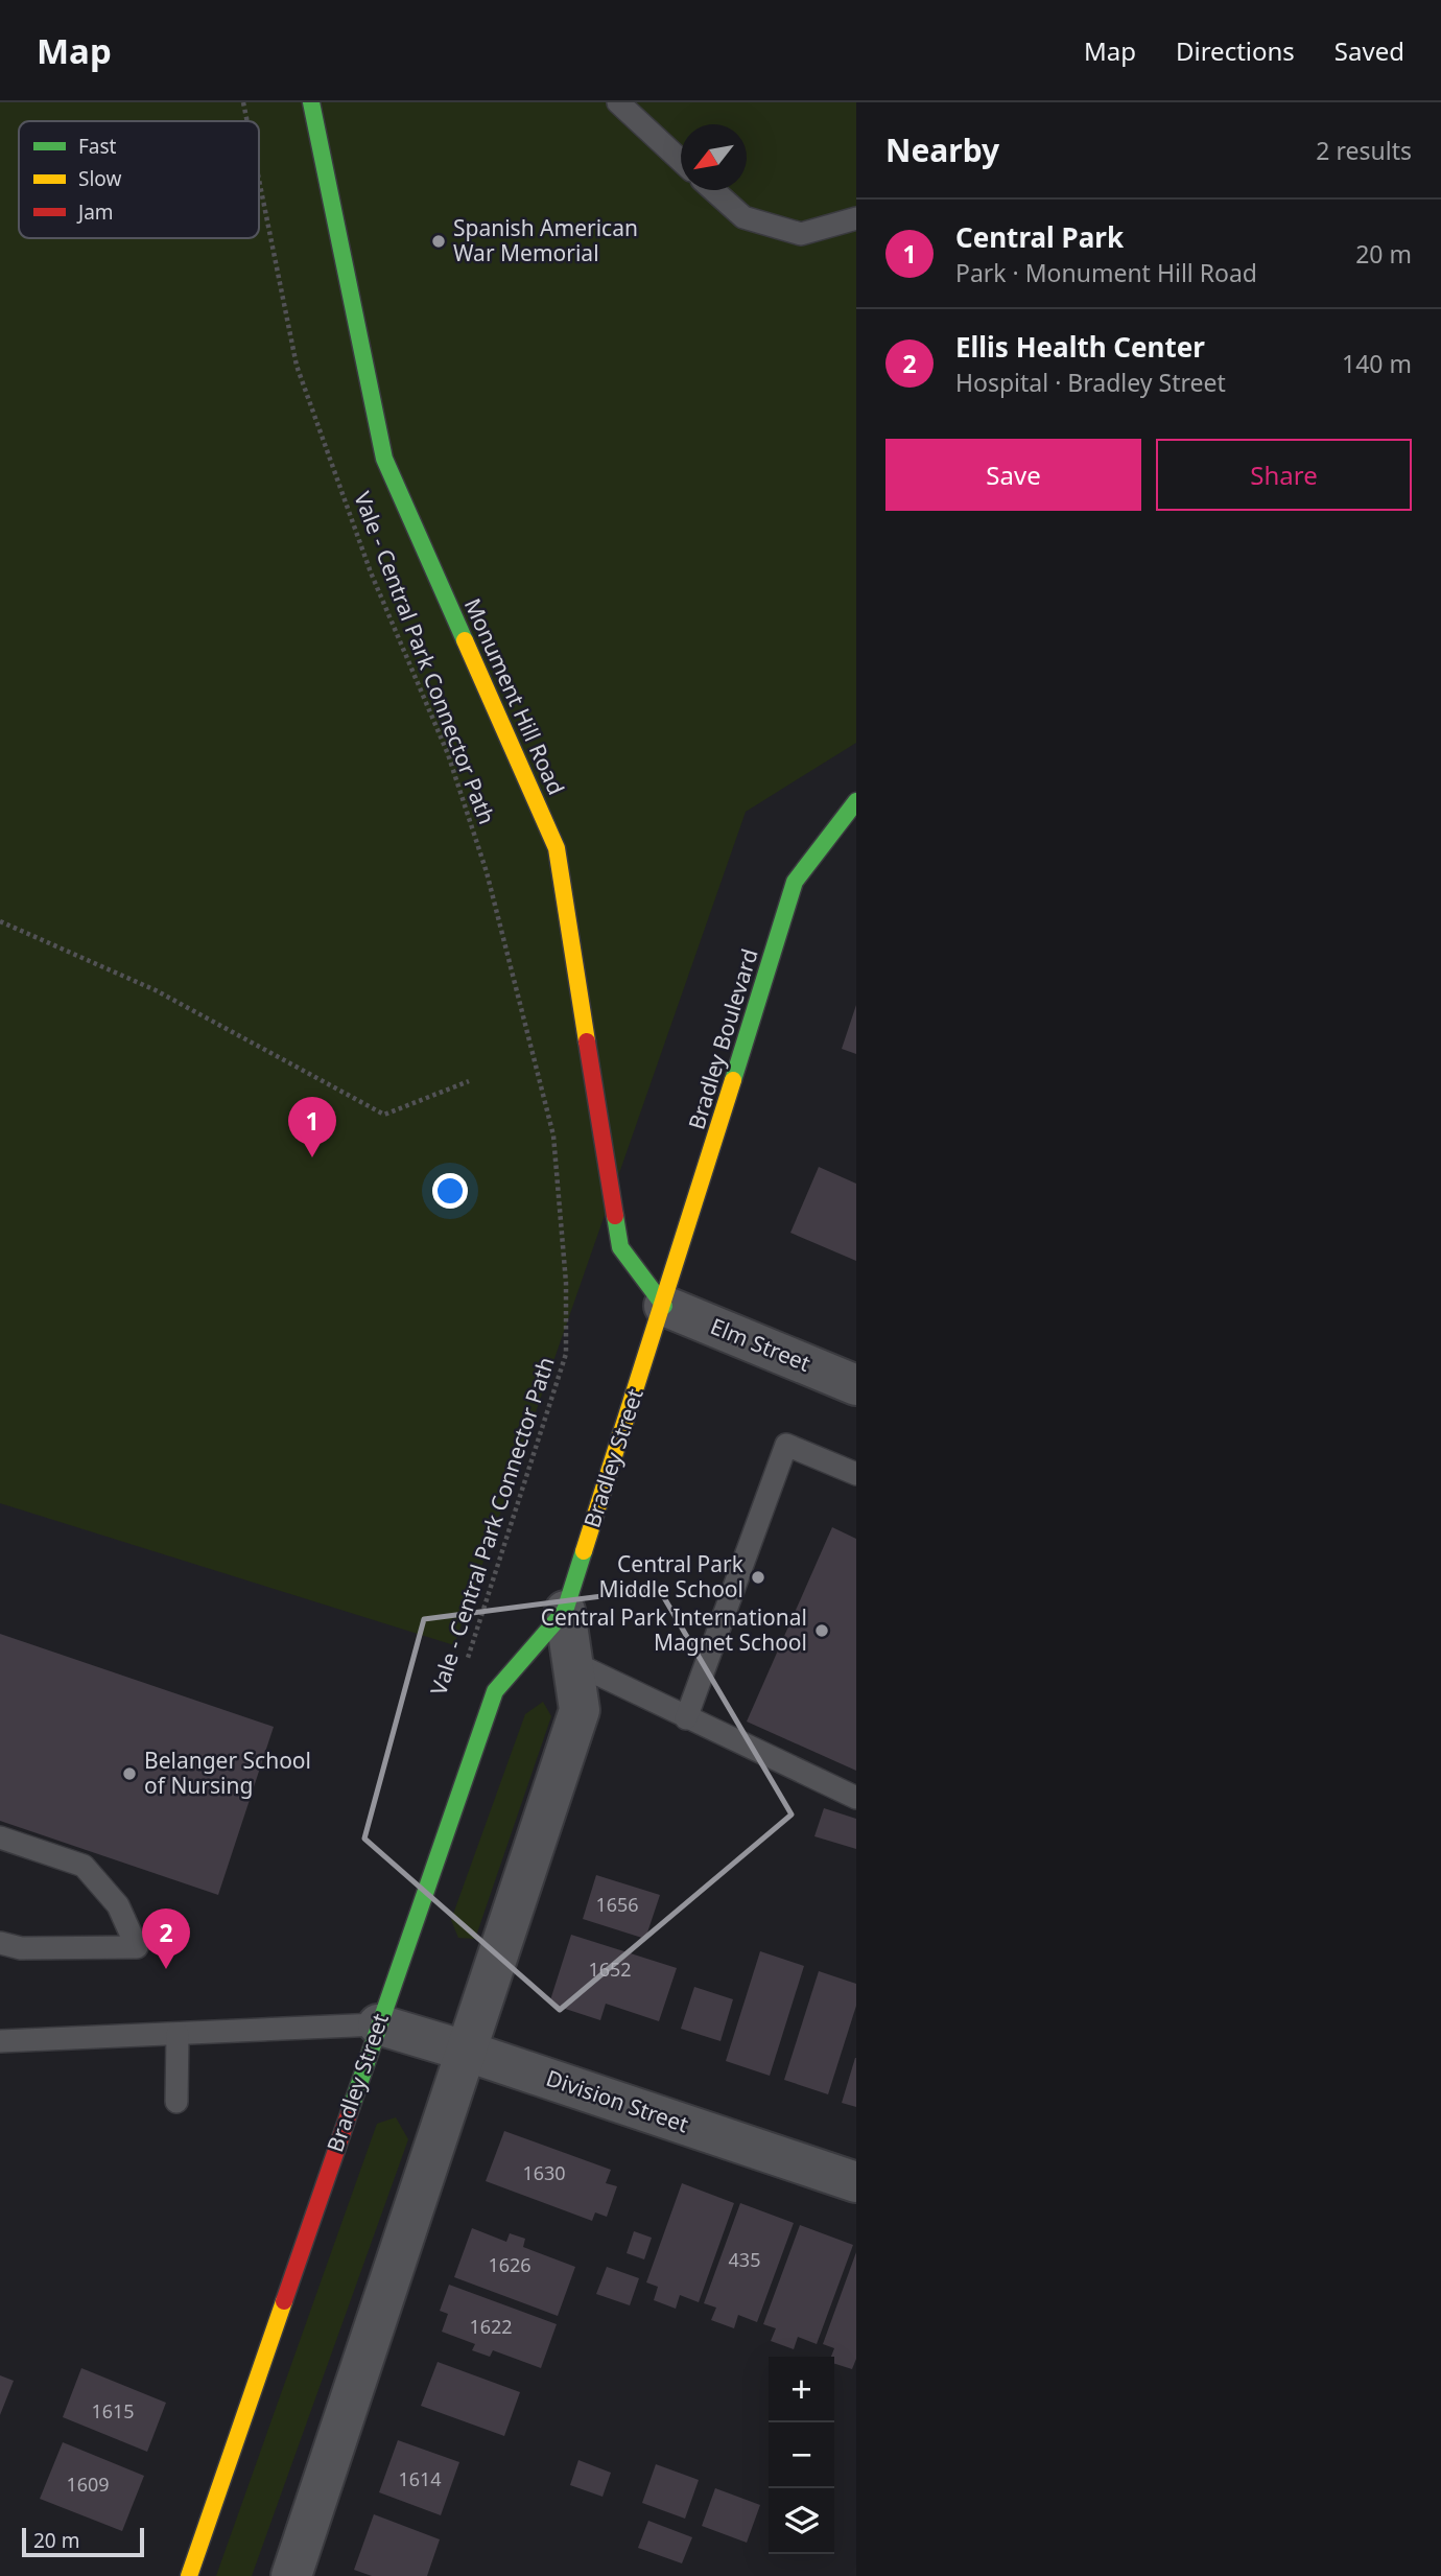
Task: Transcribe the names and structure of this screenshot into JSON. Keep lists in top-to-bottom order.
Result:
{
  "streets": {
    "street": [
      "Monument Hill Road",
      "Bradley Boulevard",
      "Elm Street",
      "Bradley Street",
      "Division Street"
    ],
    "path": ["Vale - Central Park Connector Path"]
  },
  "crossings": [
    ["Monument Hill Road", "Bradley Boulevard"],
    ["Monument Hill Road", "Elm Street"],
    ["Monument Hill Road", "Bradley Street"],
    ["Bradley Boulevard", "Elm Street"],
    ["Bradley Boulevard", "Bradley Street"],
    ["Elm Street", "Bradley Street"],
    ["Bradley Street", "Division Street"]
  ],
  "places": [
    "Spanish American War Memorial",
    "Central Park Middle School",
    "Central Park International Magnet School",
    "Belanger School of Nursing"
  ],
  "house_numbers": [
    "1656",
    "1652",
    "1630",
    "435",
    "1626",
    "1622",
    "1615",
    "1614",
    "1609"
  ],
  "legend": ["Fast", "Slow", "Jam"],
  "scale_bar": "20 m",
  "north": "bottom left",
  "page": {
    "header": "Map",
    "nav": ["Map", "Directions", "Saved"],
    "heading": ["Nearby", "2 results"],
    "list": [
      {
        "mark": "1",
        "name": "Central Park",
        "note": "Park · Monument Hill Road",
        "value": "20 m"
      },
      {
        "mark": "2",
        "name": "Ellis Health Center",
        "note": "Hospital · Bradley Street",
        "value": "140 m"
      }
    ],
    "buttons": ["Save", "Share"],
    "pins": ["1", "2"],
    "map_buttons": ["+", "−"],
    "scale": "20 m"
  }
}
